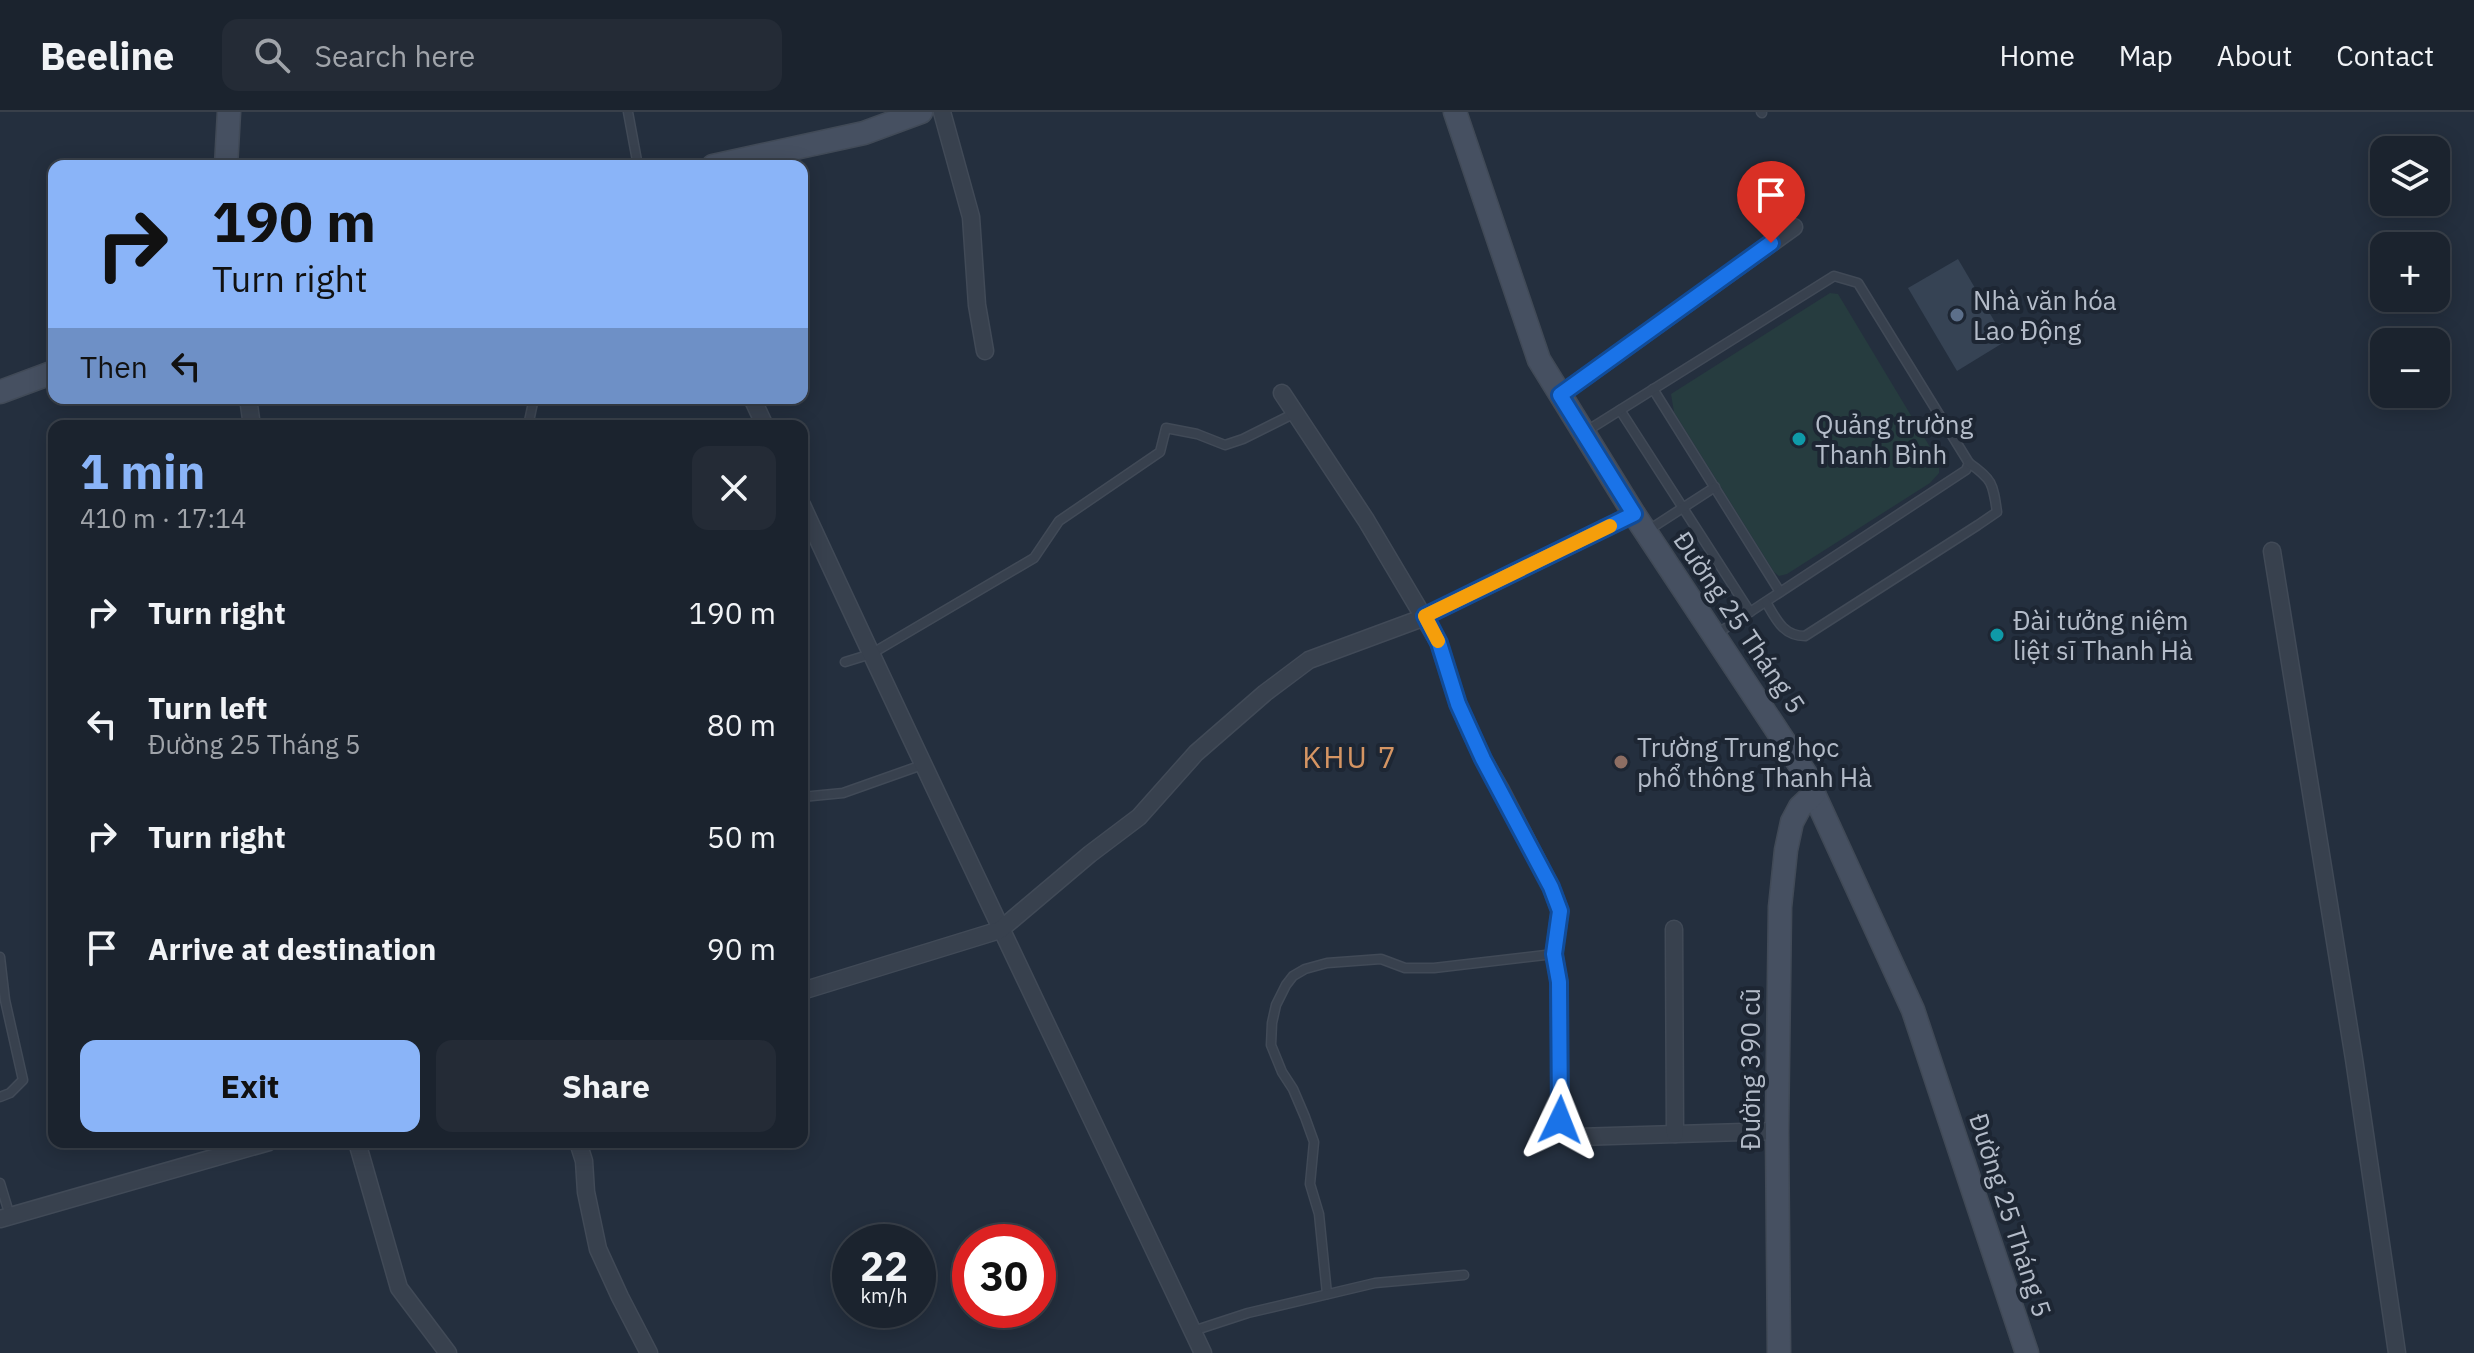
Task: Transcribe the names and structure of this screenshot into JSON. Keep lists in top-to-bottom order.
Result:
{
  "streets": {
    "main road": ["Đường 25 Tháng 5", "Đường 390 cũ"]
  },
  "crossings": [
    ["Đường 25 Tháng 5", "Đường 390 cũ"]
  ],
  "districts": ["KHU 7"],
  "places": [
    "Nhà văn hóa Lao Động",
    "Quảng trường Thanh Bình",
    "Đài tưởng niệm liệt sĩ Thanh Hà",
    "Trường Trung học phổ thông Thanh Hà"
  ],
  "page": {
    "header": "Beeline",
    "search": "Search here",
    "nav": [
      "Home",
      "Map",
      "About",
      "Contact"
    ],
    "map_buttons": ["+", "−"],
    "turn": ["190 m", "Turn right"],
    "then": "Then",
    "heading": ["1 min", "410 m · 17:14"],
    "list": [
      {
        "name": "Turn right",
        "value": "190 m"
      },
      {
        "name": "Turn left",
        "note": "Đường 25 Tháng 5",
        "value": "80 m"
      },
      {
        "name": "Turn right",
        "value": "50 m"
      },
      {
        "name": "Arrive at destination",
        "value": "90 m"
      }
    ],
    "buttons": ["Exit", "Share"],
    "speed": "22 km/h",
    "limit": "30"
  }
}
